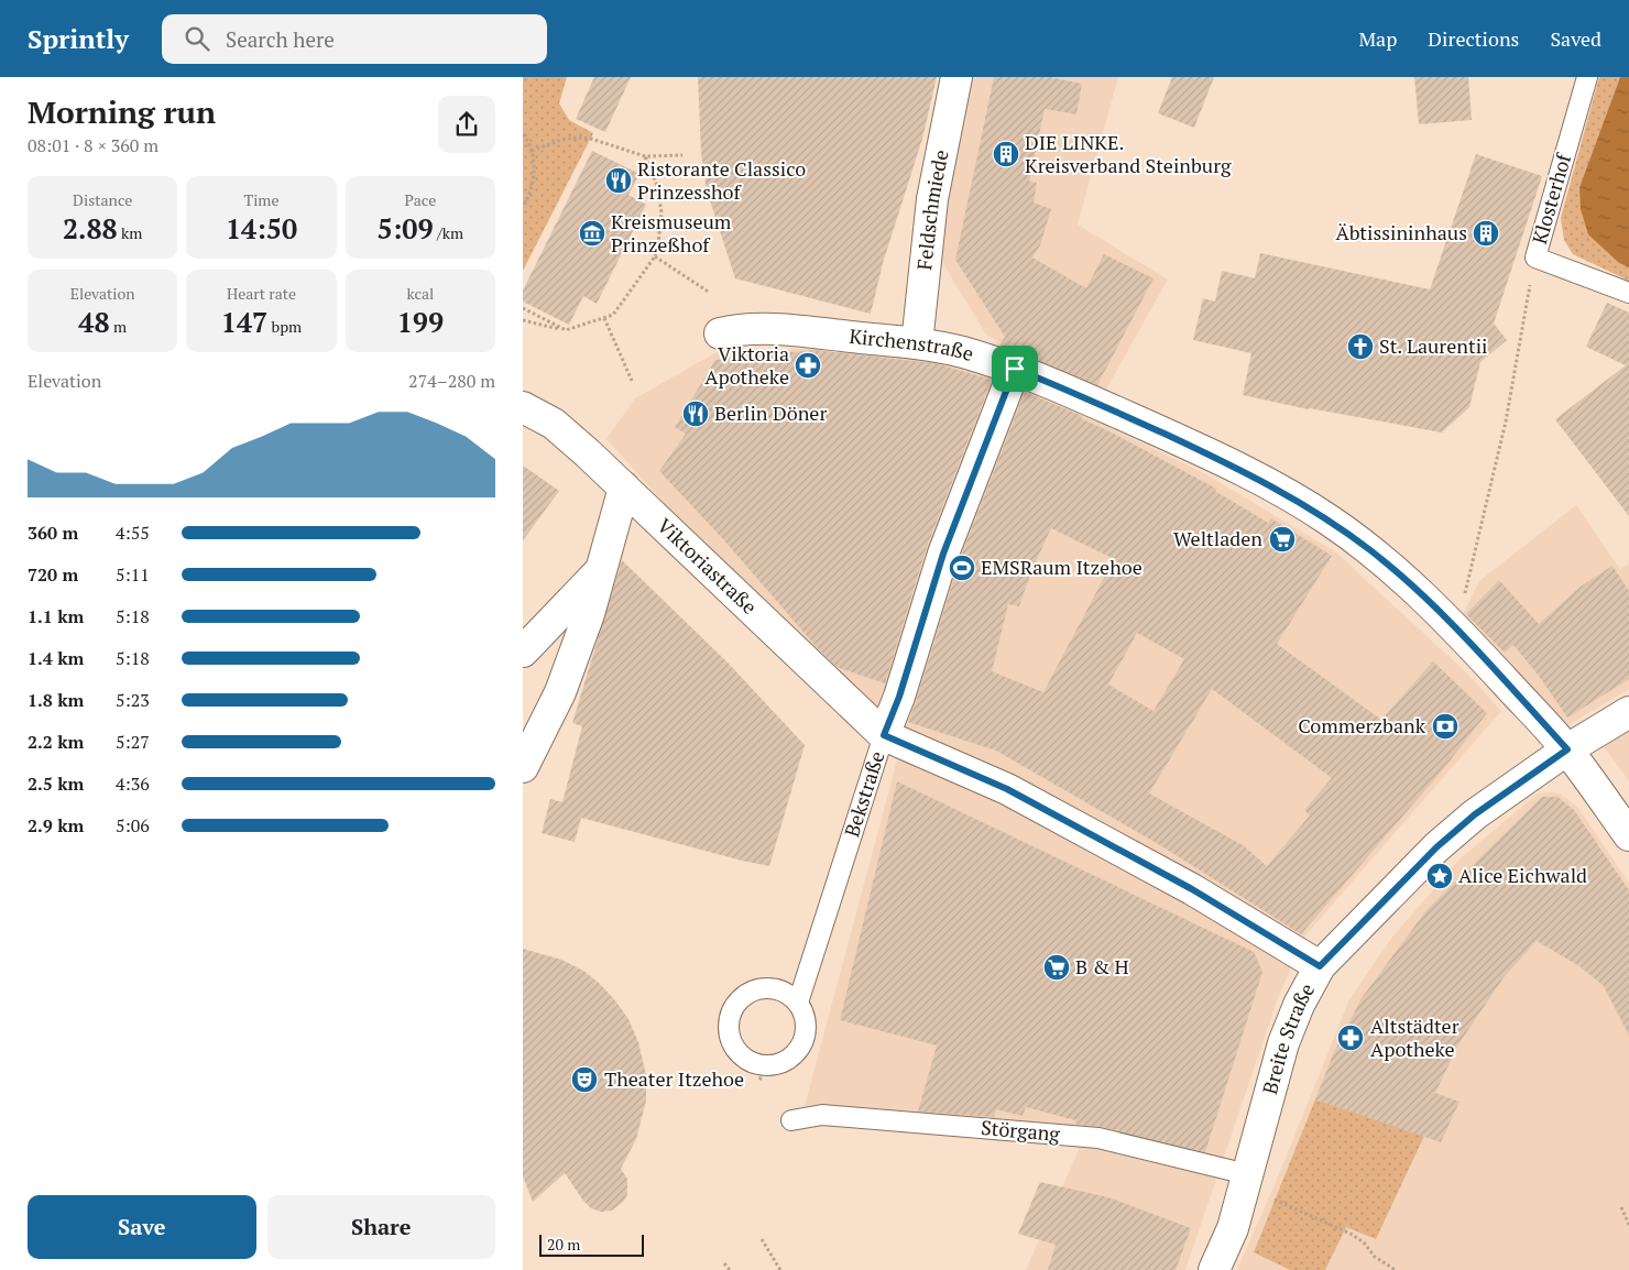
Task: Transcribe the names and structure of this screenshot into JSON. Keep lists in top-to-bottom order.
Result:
{
  "streets": {
    "street": [
      "Feldschmiede",
      "Kirchenstraße",
      "Viktoriastraße",
      "Bekstraße",
      "Breite Straße"
    ],
    "lane": ["Klosterhof", "Störgang"]
  },
  "crossings": [
    ["Feldschmiede", "Kirchenstraße"],
    ["Kirchenstraße", "Bekstraße"],
    ["Kirchenstraße", "Breite Straße"],
    ["Viktoriastraße", "Bekstraße"],
    ["Breite Straße", "Störgang"]
  ],
  "places": {
    "building": ["DIE LINKE. Kreisverband Steinburg", "Äbtissininhaus"],
    "restaurant": ["Ristorante Classico Prinzesshof", "Berlin Döner"],
    "museum": ["Kreismuseum Prinzeßhof"],
    "church": ["St. Laurentii"],
    "pharmacy": ["Viktoria Apotheke", "Altstädter Apotheke"],
    "supermarket": ["Weltladen", "B & H"],
    "sports": ["EMSRaum Itzehoe"],
    "bank": ["Commerzbank"],
    "place": ["Alice Eichwald"],
    "theatre": ["Theater Itzehoe"]
  },
  "scale_bar": "20 m",
  "page": {
    "header": "Sprintly",
    "search": "Search here",
    "nav": ["Map", "Directions", "Saved"],
    "heading": ["Morning run", "08:01 · 8 × 360 m"],
    "stats": [
      ["Distance", "2.88 km"],
      ["Time", "14:50"],
      ["Pace", "5:09 /km"],
      ["Elevation", "48 m"],
      ["Heart rate", "147 bpm"],
      ["kcal", "199"]
    ],
    "chart": ["Elevation", "274–280 m"],
    "list": [
      {
        "name": "360 m",
        "note": "4:55"
      },
      {
        "name": "720 m",
        "note": "5:11"
      },
      {
        "name": "1.1 km",
        "note": "5:18"
      },
      {
        "name": "1.4 km",
        "note": "5:18"
      },
      {
        "name": "1.8 km",
        "note": "5:23"
      },
      {
        "name": "2.2 km",
        "note": "5:27"
      },
      {
        "name": "2.5 km",
        "note": "4:36"
      },
      {
        "name": "2.9 km",
        "note": "5:06"
      }
    ],
    "buttons": ["Save", "Share"],
    "scale": "20 m"
  }
}
